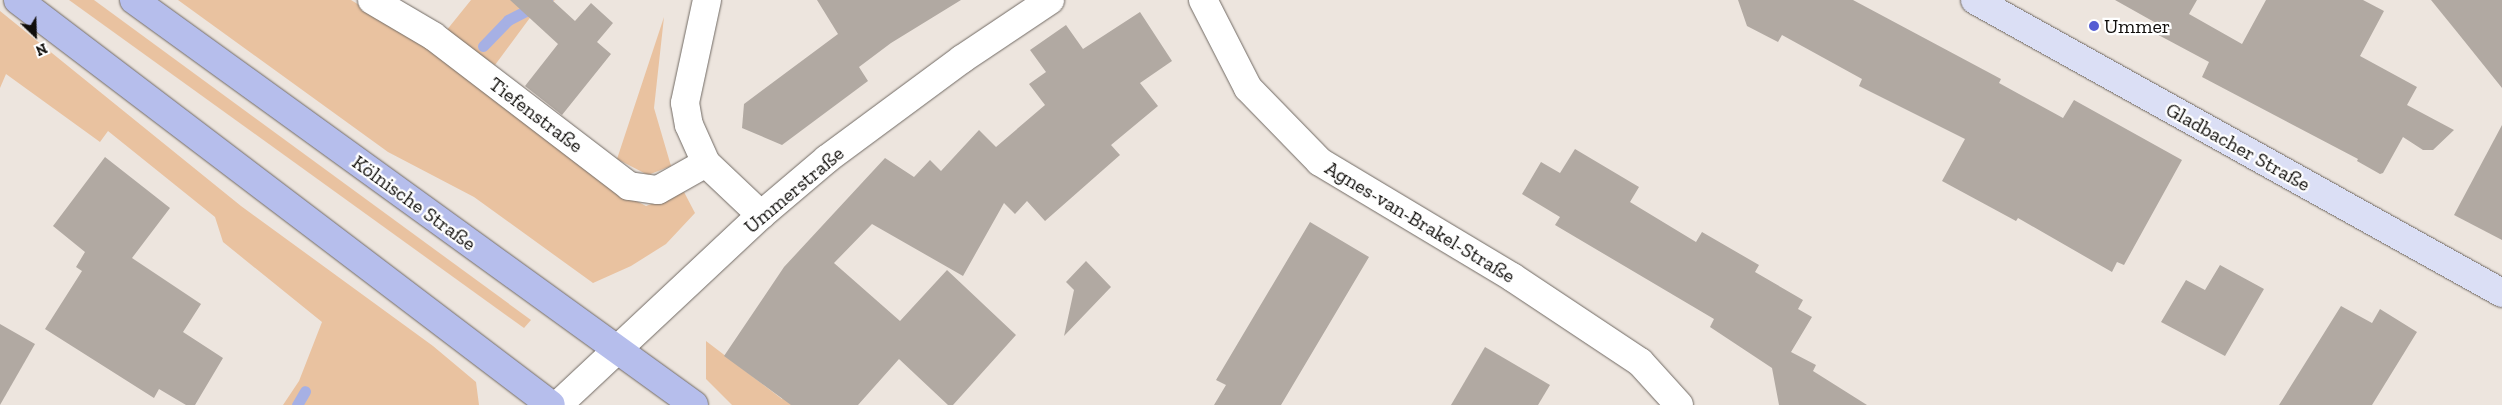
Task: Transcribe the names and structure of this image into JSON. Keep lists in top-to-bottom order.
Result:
{
  "streets": {
    "main road": ["Gladbacher Straße", "Kölnische Straße"],
    "street": ["Tiefenstraße", "Ummerstraße", "Agnes-van-Brakel-Straße"]
  },
  "crossings": [
    ["Ummerstraße", "Kölnische Straße"]
  ],
  "places": ["Ummer"],
  "north": "bottom right"
}
